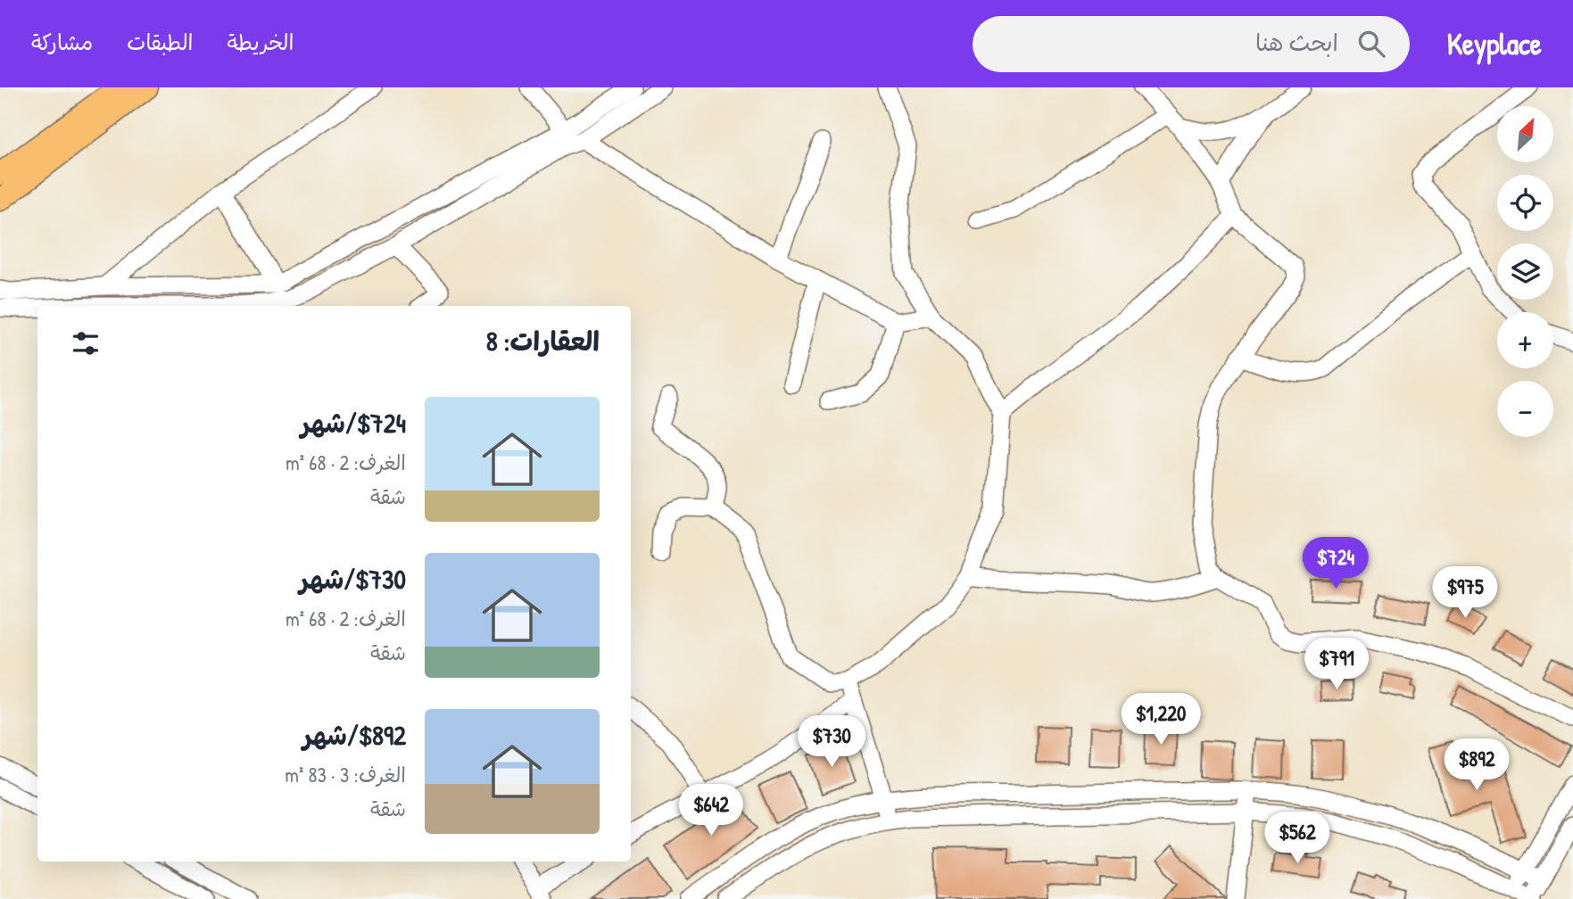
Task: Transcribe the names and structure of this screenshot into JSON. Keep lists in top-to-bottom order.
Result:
{
  "north": "top right",
  "page": {
    "header": "Keyplace",
    "search": "ابحث هنا",
    "nav": ["الخريطة", "الطبقات", "مشاركة"],
    "map_buttons": ["+", "−"],
    "heading": "العقارات: 8",
    "list": [
      {
        "name": "$724/شهر",
        "note": "الغرف: 2 · 68 m² · شقة"
      },
      {
        "name": "$730/شهر",
        "note": "الغرف: 2 · 68 m² · شقة"
      },
      {
        "name": "$892/شهر",
        "note": "الغرف: 3 · 83 m² · شقة"
      }
    ],
    "price": [
      "$724",
      "$975",
      "$791",
      "$1,220",
      "$730",
      "$892",
      "$642",
      "$562"
    ]
  }
}
